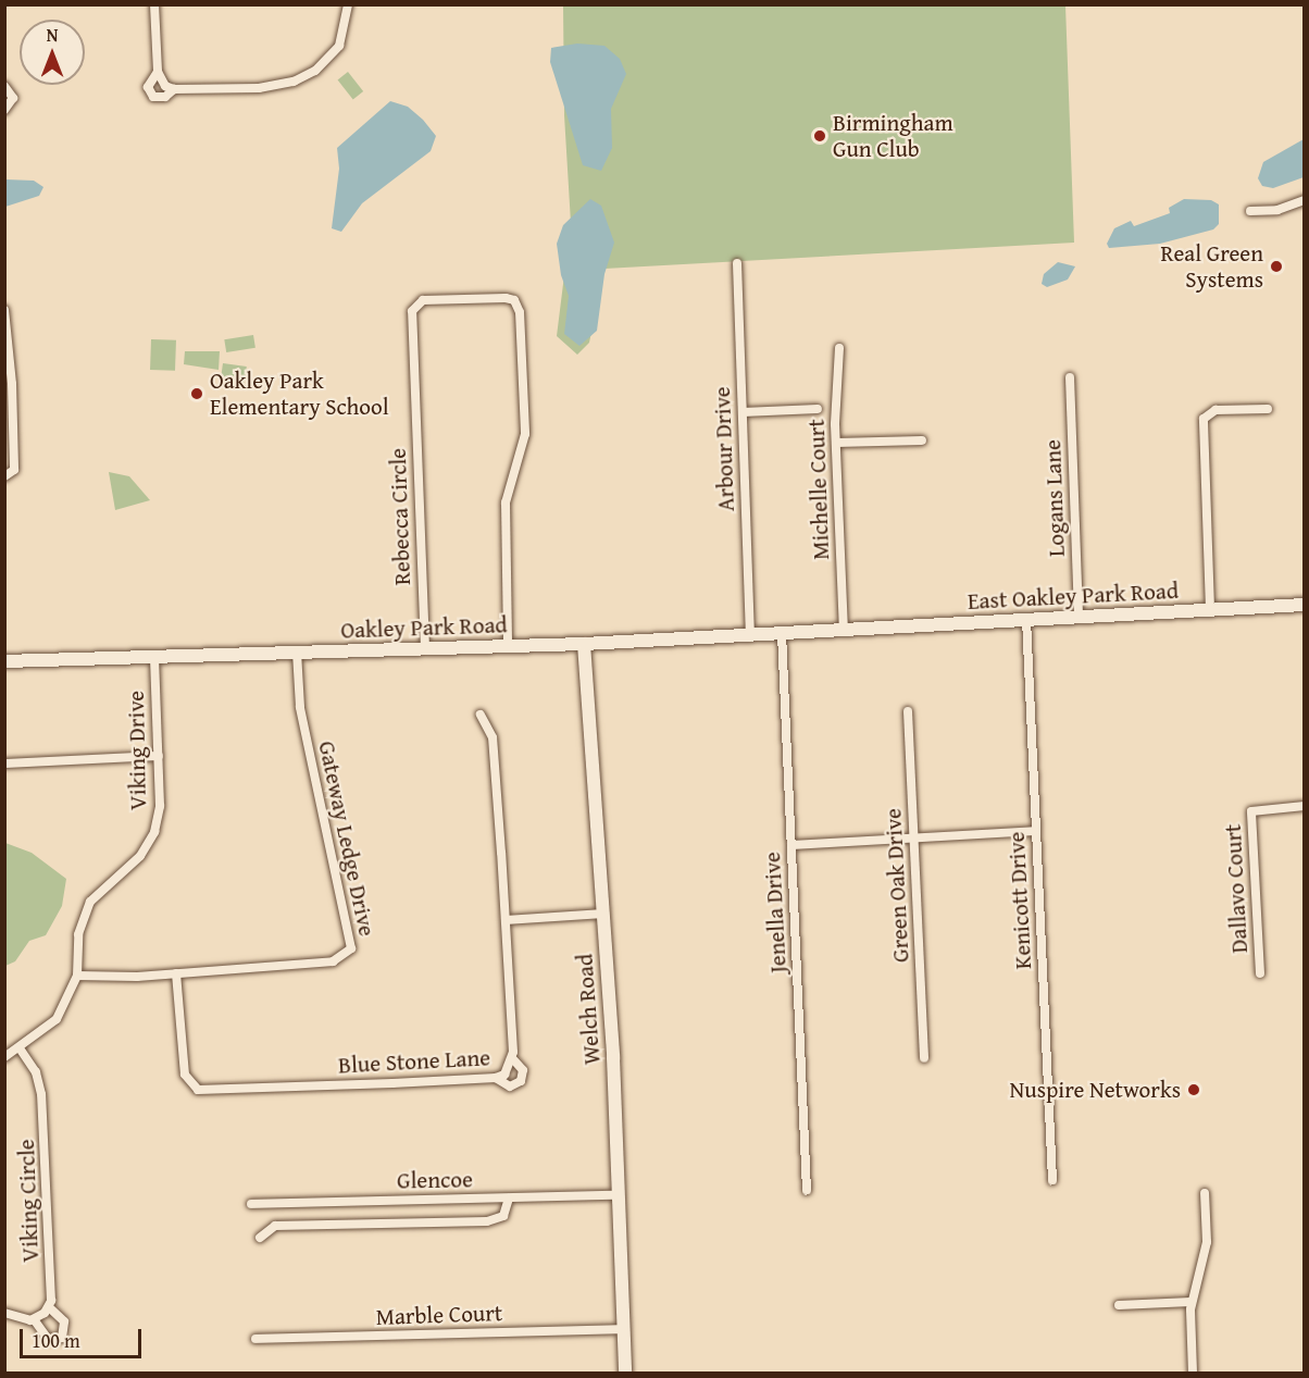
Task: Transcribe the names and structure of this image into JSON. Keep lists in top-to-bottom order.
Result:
{
  "streets": {
    "street": [
      "Arbour Drive",
      "Michelle Court",
      "Logans Lane",
      "Rebecca Circle",
      "East Oakley Park Road",
      "Oakley Park Road",
      "Viking Drive",
      "Gateway Ledge Drive",
      "Green Oak Drive",
      "Dallavo Court",
      "Kenicott Drive",
      "Jenella Drive",
      "Welch Road",
      "Blue Stone Lane",
      "Glencoe",
      "Viking Circle",
      "Marble Court"
    ]
  },
  "crossings": [
    ["Arbour Drive", "Oakley Park Road"],
    ["Michelle Court", "East Oakley Park Road"],
    ["Michelle Court", "Oakley Park Road"],
    ["Logans Lane", "East Oakley Park Road"],
    ["Rebecca Circle", "Oakley Park Road"],
    ["East Oakley Park Road", "Oakley Park Road"],
    ["East Oakley Park Road", "Kenicott Drive"],
    ["Oakley Park Road", "Viking Drive"],
    ["Oakley Park Road", "Gateway Ledge Drive"],
    ["Oakley Park Road", "Jenella Drive"],
    ["Oakley Park Road", "Welch Road"],
    ["Viking Drive", "Gateway Ledge Drive"],
    ["Viking Drive", "Viking Circle"],
    ["Gateway Ledge Drive", "Blue Stone Lane"],
    ["Welch Road", "Glencoe"],
    ["Welch Road", "Marble Court"]
  ],
  "places": [
    "Birmingham Gun Club",
    "Real Green Systems",
    "Oakley Park Elementary School",
    "Nuspire Networks"
  ],
  "scale_bar": "100 m",
  "north": "top"
}
